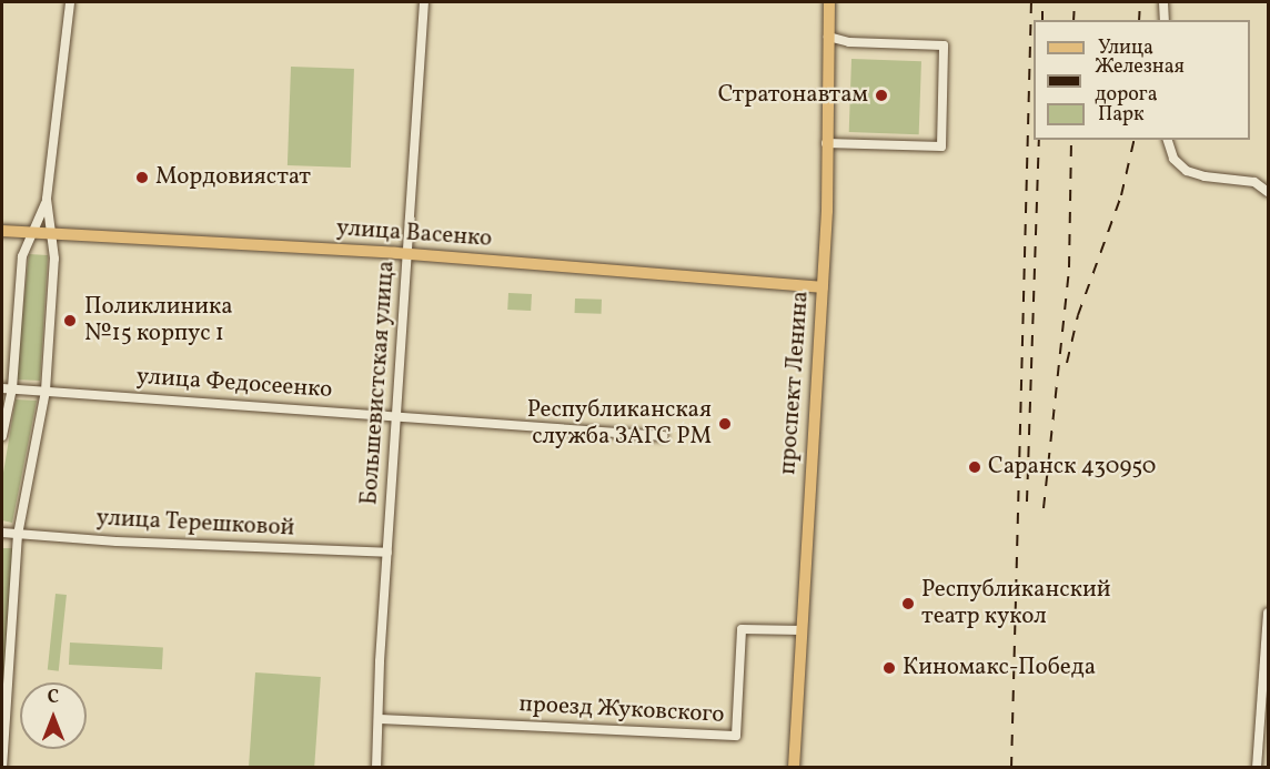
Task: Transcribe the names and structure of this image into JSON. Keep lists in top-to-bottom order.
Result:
{
  "streets": {
    "main road": ["улица Васенко", "проспект Ленина"],
    "street": [
      "Большевистская улица",
      "улица Федосеенко",
      "улица Терешковой",
      "проезд Жуковского"
    ]
  },
  "crossings": [
    ["улица Васенко", "Большевистская улица"],
    ["улица Васенко", "проспект Ленина"],
    ["Большевистская улица", "улица Федосеенко"],
    ["Большевистская улица", "улица Терешковой"],
    ["Большевистская улица", "проезд Жуковского"],
    ["проспект Ленина", "проезд Жуковского"]
  ],
  "places": [
    "Стратонавтам",
    "Мордовиястат",
    "Поликлиника №15 корпус 1",
    "Республиканская служба ЗАГС РМ",
    "Саранск 430950",
    "Республиканский театр кукол",
    "Киномакс-Победа"
  ],
  "legend": ["Улица", "Железная дорога", "Парк"],
  "north": "top"
}
